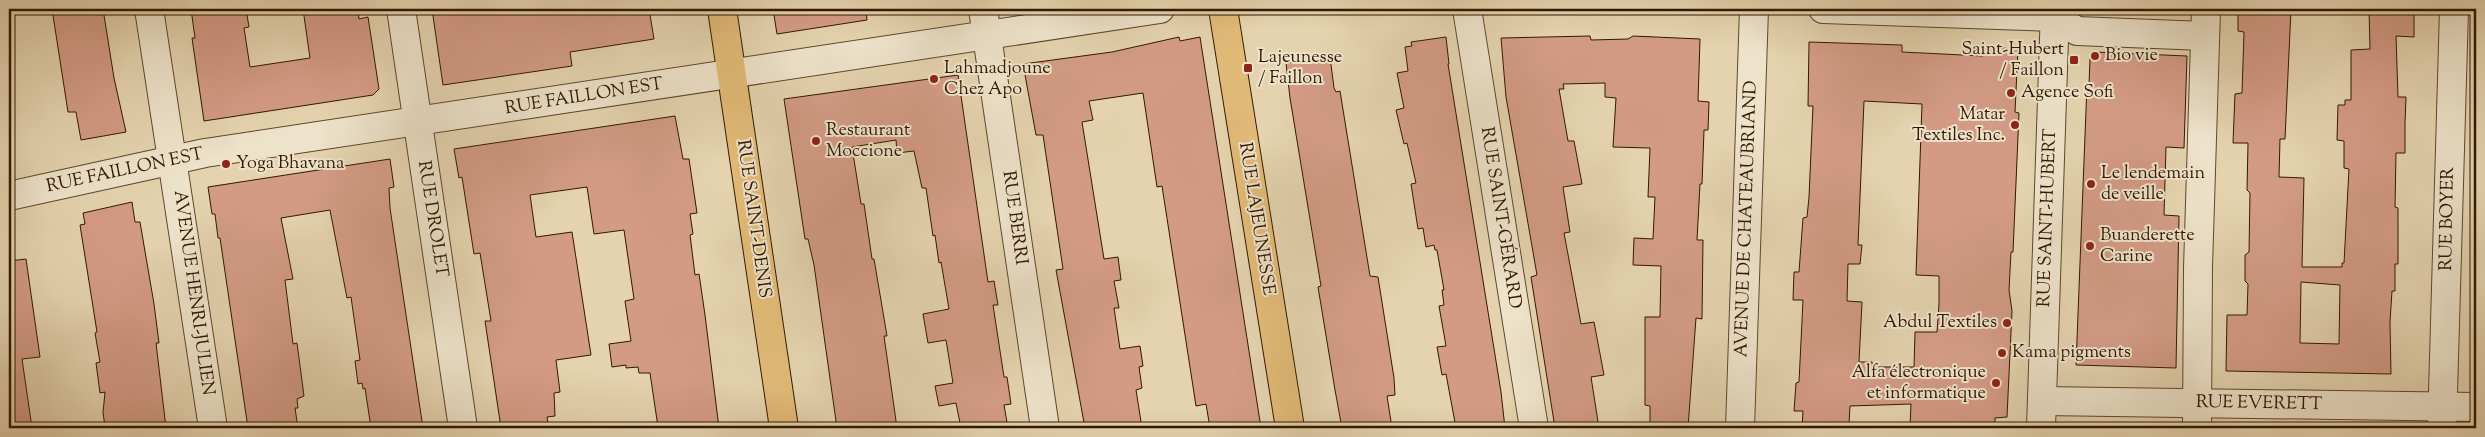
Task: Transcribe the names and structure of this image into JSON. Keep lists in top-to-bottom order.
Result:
{
  "streets": {
    "main road": ["RUE SAINT-DENIS", "RUE LAJEUNESSE"],
    "street": [
      "RUE FAILLON EST",
      "RUE BERRI",
      "RUE SAINT-GÉRARD",
      "RUE SAINT-HUBERT",
      "RUE DROLET",
      "AVENUE DE CHATEAUBRIAND",
      "RUE BOYER",
      "AVENUE HENRI-JULIEN",
      "RUE EVERETT"
    ]
  },
  "crossings": [
    ["RUE FAILLON EST", "RUE BERRI"],
    ["RUE FAILLON EST", "RUE DROLET"],
    ["RUE FAILLON EST", "RUE SAINT-DENIS"],
    ["RUE FAILLON EST", "AVENUE HENRI-JULIEN"],
    ["RUE SAINT-HUBERT", "RUE EVERETT"],
    ["RUE BOYER", "RUE EVERETT"]
  ],
  "places": {
    "other": [
      "Bio vie",
      "Lahmadjoune Chez Apo",
      "Agence Sofi",
      "Matar Textiles Inc.",
      "Restaurant Moccione",
      "Yoga Bhavana",
      "Le lendemain de veille",
      "Buanderette Carine",
      "Abdul Textiles",
      "Kama pigments",
      "Alfa électronique et informatique"
    ],
    "transit": ["Saint-Hubert / Faillon", "Lajeunesse / Faillon"]
  }
}
